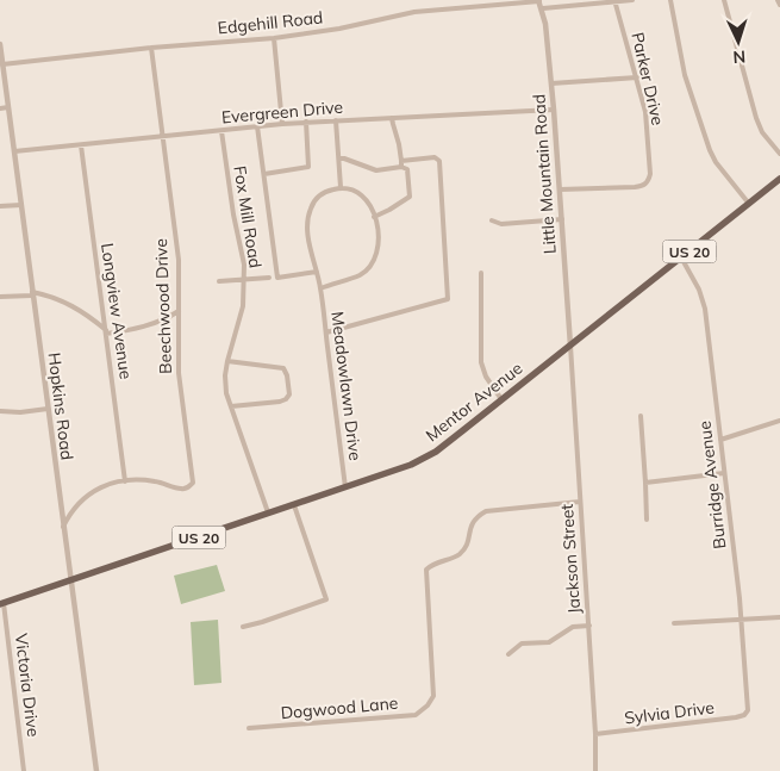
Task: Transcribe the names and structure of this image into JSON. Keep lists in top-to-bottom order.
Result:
{
  "streets": {
    "main road": ["US 20", "Mentor Avenue"],
    "street": [
      "Edgehill Road",
      "Parker Drive",
      "Evergreen Drive",
      "Little Mountain Road",
      "Fox Mill Road",
      "Beechwood Drive",
      "Longview Avenue",
      "Meadowlawn Drive",
      "Hopkins Road",
      "Burridge Avenue",
      "Jackson Street",
      "Victoria Drive",
      "Dogwood Lane",
      "Sylvia Drive"
    ]
  },
  "crossings": [
    ["Edgehill Road", "Little Mountain Road"],
    ["Edgehill Road", "Beechwood Drive"],
    ["Edgehill Road", "Hopkins Road"],
    ["Parker Drive", "Little Mountain Road"],
    ["Evergreen Drive", "Little Mountain Road"],
    ["Evergreen Drive", "Fox Mill Road"],
    ["Evergreen Drive", "Beechwood Drive"],
    ["Evergreen Drive", "Longview Avenue"],
    ["Evergreen Drive", "Hopkins Road"],
    ["Little Mountain Road", "Mentor Avenue"],
    ["Little Mountain Road", "Jackson Street"],
    ["Fox Mill Road", "Mentor Avenue"],
    ["Beechwood Drive", "Longview Avenue"],
    ["Meadowlawn Drive", "Mentor Avenue"],
    ["Mentor Avenue", "Hopkins Road"],
    ["Mentor Avenue", "Burridge Avenue"],
    ["Mentor Avenue", "Jackson Street"],
    ["Mentor Avenue", "Victoria Drive"],
    ["Burridge Avenue", "Sylvia Drive"],
    ["Jackson Street", "Dogwood Lane"],
    ["Jackson Street", "Sylvia Drive"]
  ],
  "north": "bottom"
}
